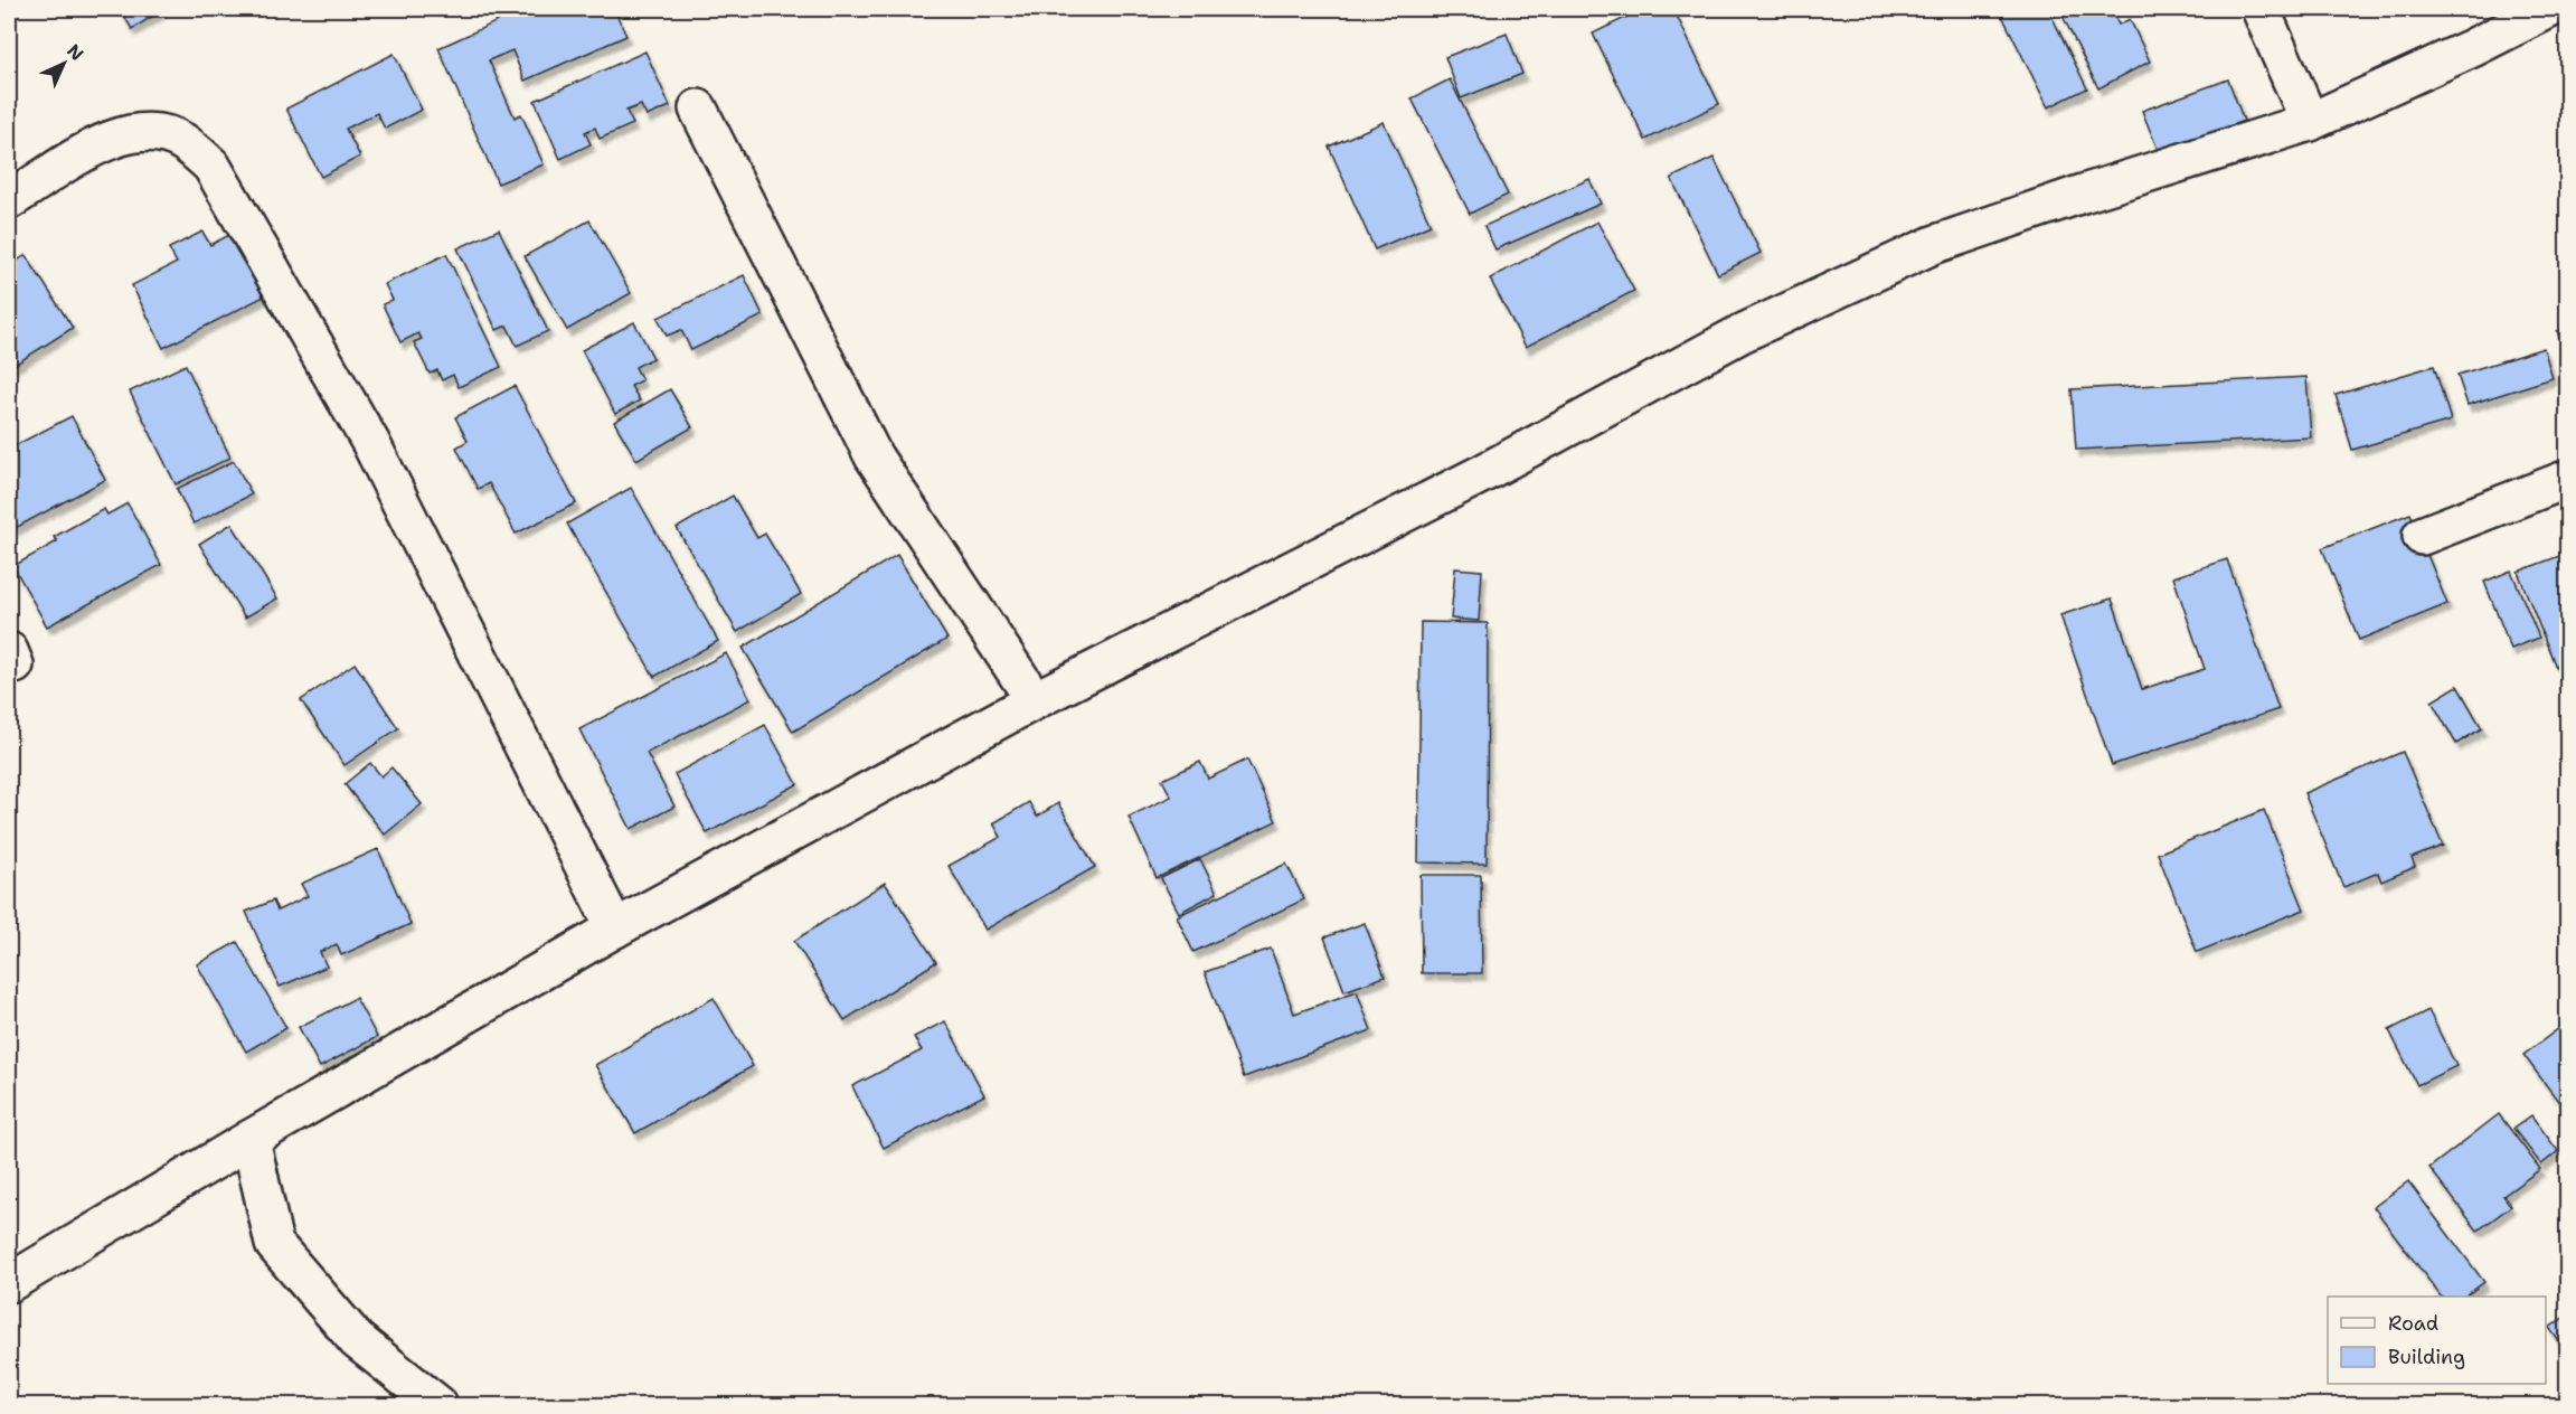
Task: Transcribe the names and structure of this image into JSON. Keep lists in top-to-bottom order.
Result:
{
  "legend": ["Road", "Building"],
  "north": "top right"
}
